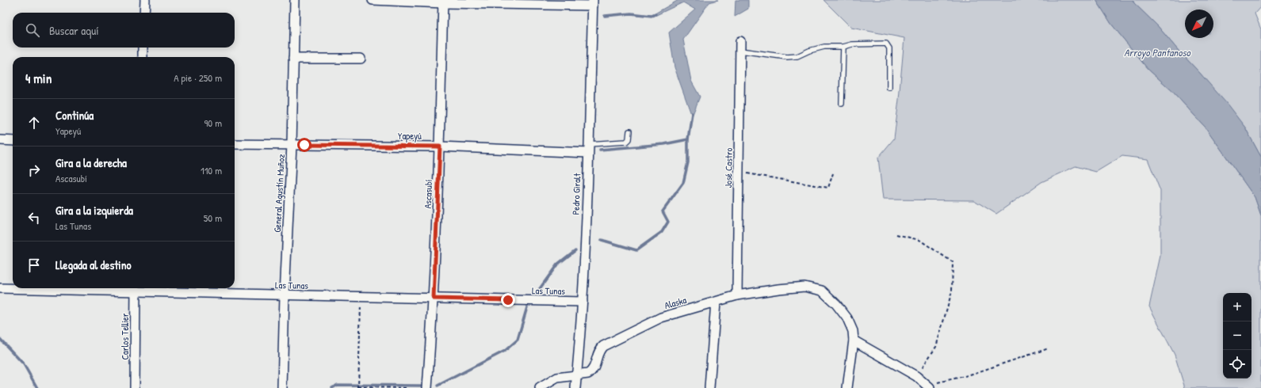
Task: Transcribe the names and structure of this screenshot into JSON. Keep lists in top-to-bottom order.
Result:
{
  "streets": {
    "street": [
      "Yapeyú",
      "José Castro",
      "General Agustín Muñoz",
      "Ascasubí",
      "Pedro Giralt",
      "Las Tunas",
      "Alaska",
      "Carlos Tellier"
    ]
  },
  "crossings": [
    ["Yapeyú", "General Agustín Muñoz"],
    ["Yapeyú", "Ascasubí"],
    ["Yapeyú", "Pedro Giralt"],
    ["José Castro", "Alaska"],
    ["General Agustín Muñoz", "Las Tunas"],
    ["Ascasubí", "Las Tunas"],
    ["Pedro Giralt", "Las Tunas"],
    ["Pedro Giralt", "Alaska"],
    ["Las Tunas", "Carlos Tellier"]
  ],
  "water": ["Arroyo Pantanoso"],
  "north": "bottom left",
  "page": {
    "search": "Buscar aquí",
    "heading": ["4 min", "A pie · 250 m"],
    "list": [
      ["Continúa", "Yapeyú", "90 m"],
      ["Gira a la derecha", "Ascasubí", "110 m"],
      ["Gira a la izquierda", "Las Tunas", "50 m"],
      "Llegada al destino"
    ],
    "map_buttons": ["+", "−"]
  }
}
